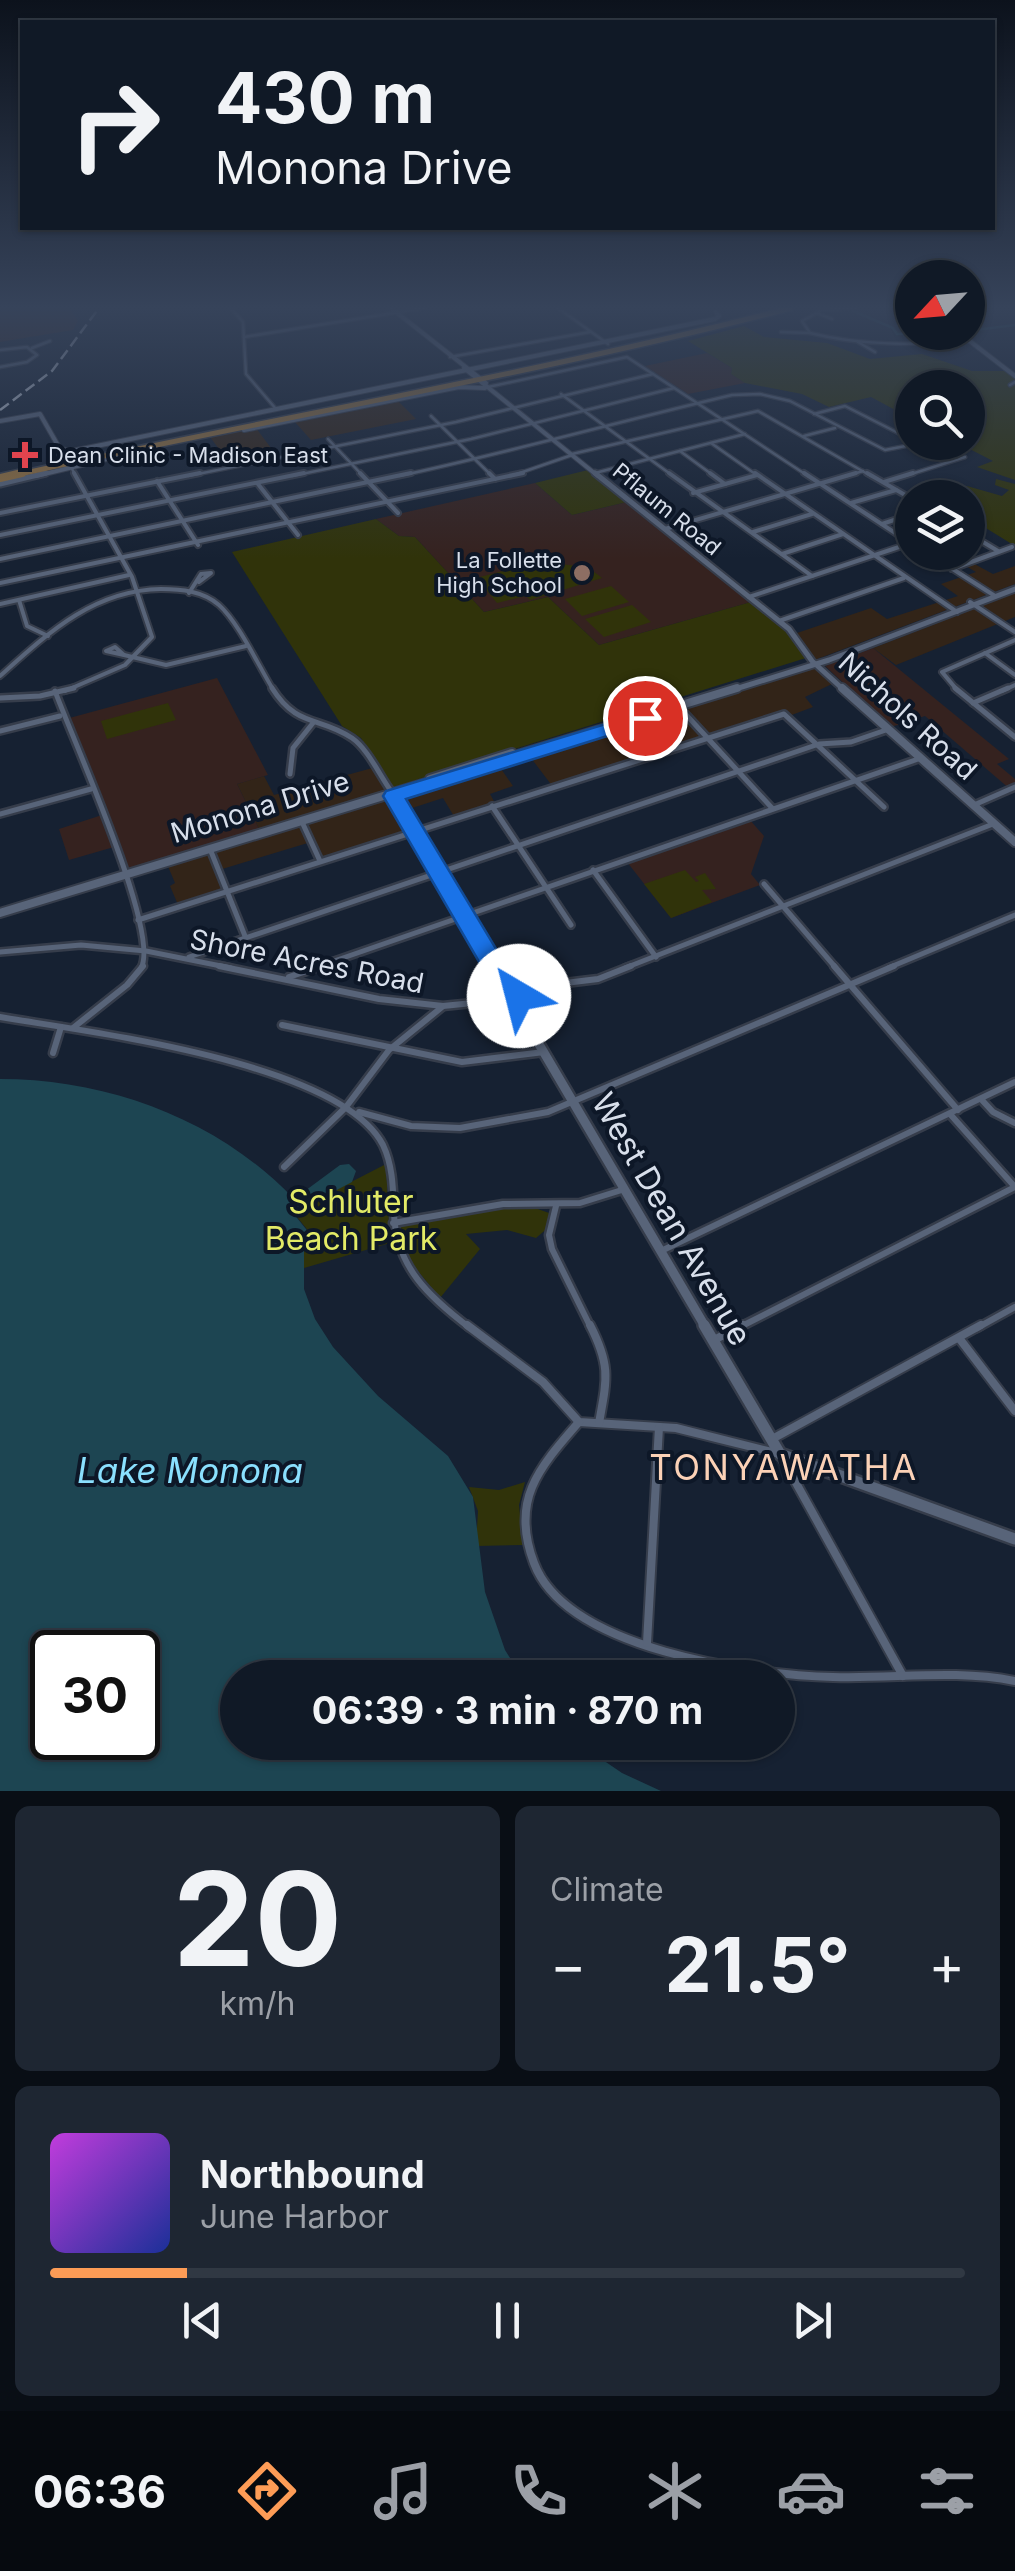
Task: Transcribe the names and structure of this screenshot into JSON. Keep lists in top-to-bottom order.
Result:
{
  "streets": {
    "street": [
      "Pflaum Road",
      "Nichols Road",
      "Monona Drive",
      "Shore Acres Road",
      "West Dean Avenue"
    ]
  },
  "crossings": [
    ["Pflaum Road", "Nichols Road"],
    ["Pflaum Road", "Monona Drive"],
    ["Nichols Road", "Monona Drive"],
    ["Nichols Road", "Shore Acres Road"],
    ["Monona Drive", "West Dean Avenue"],
    ["Shore Acres Road", "West Dean Avenue"]
  ],
  "districts": ["TONYAWATHA"],
  "water": ["Lake Monona"],
  "parks": ["Schluter Beach Park"],
  "places": {
    "health": ["Dean Clinic - Madison East"],
    "other": ["La Follette High School"]
  },
  "north": "bottom left",
  "page": {
    "turn": ["430 m", "Monona Drive"],
    "limit": "30",
    "trip": "06:39 · 3 min · 870 m",
    "tile": [
      ["20", "km/h"],
      "Climate"
    ],
    "heat": ["−", "21.5°", "+"],
    "song": ["Northbound", "June Harbor"],
    "tabs": "06:36"
  }
}
